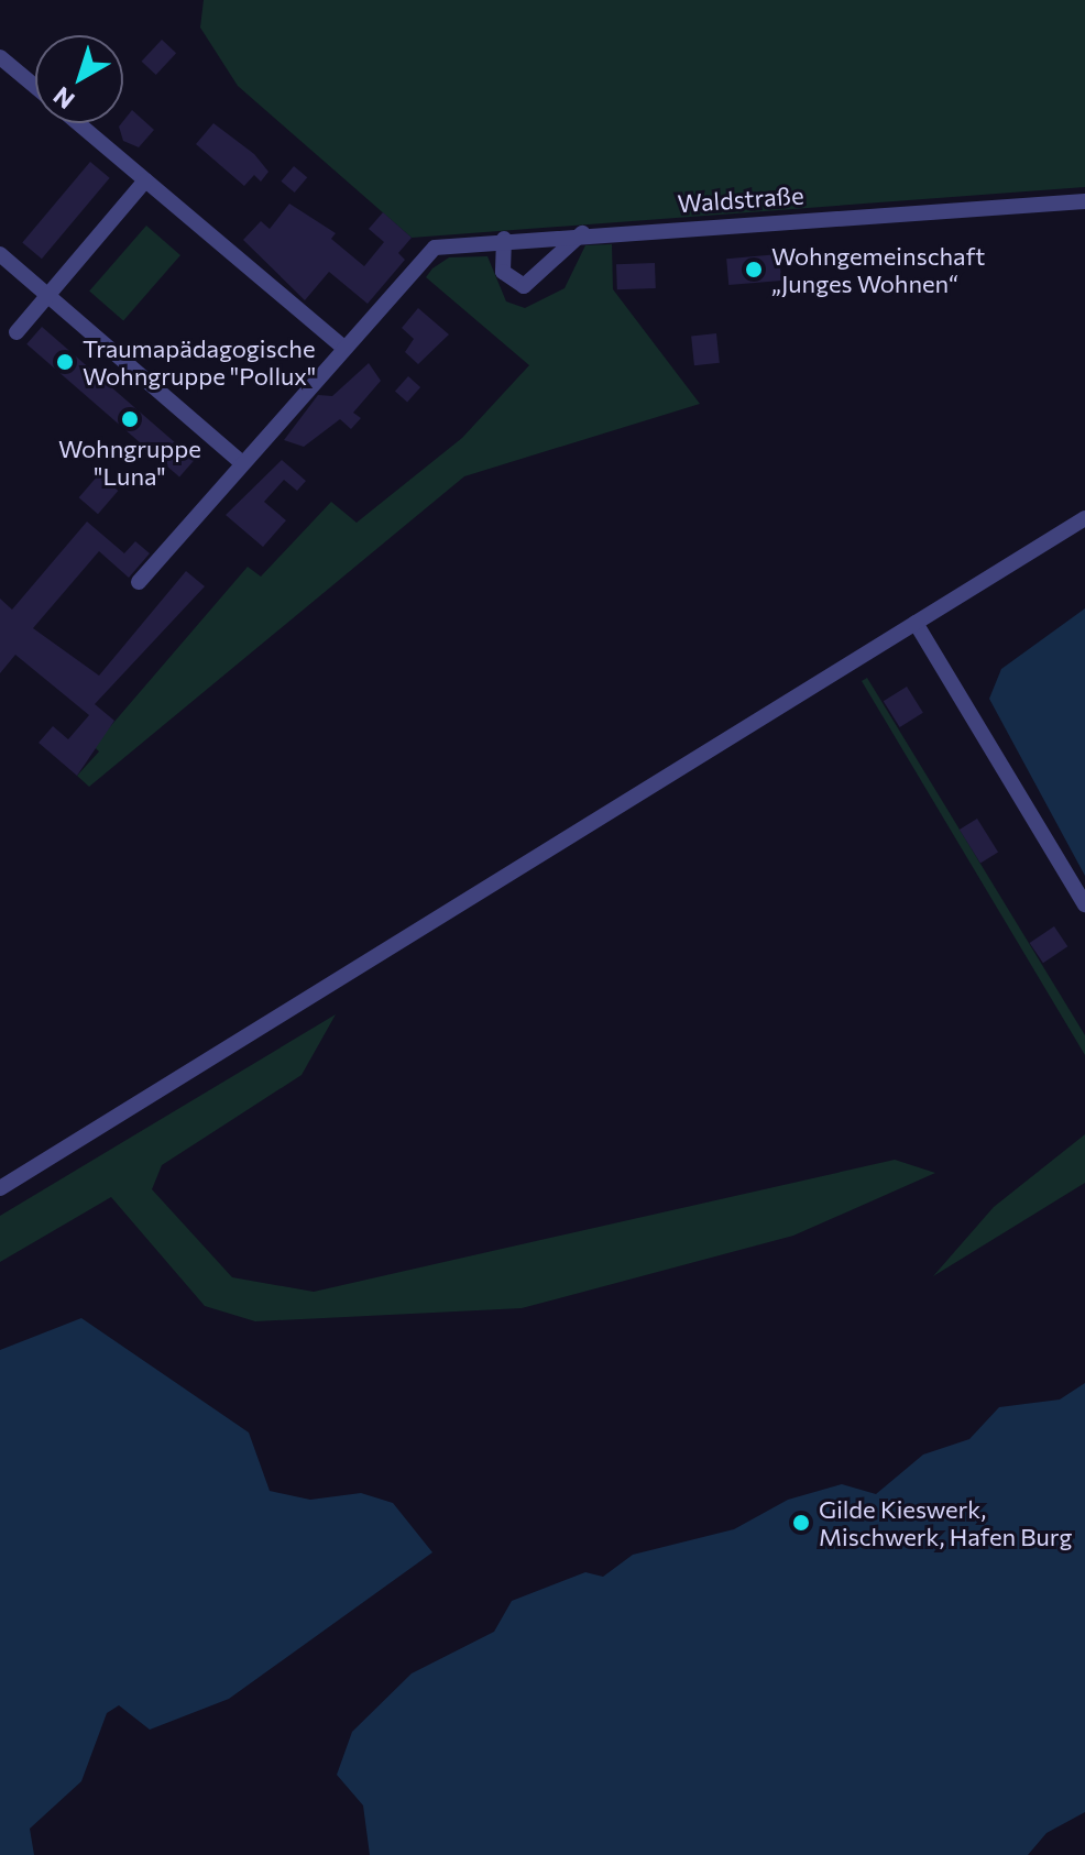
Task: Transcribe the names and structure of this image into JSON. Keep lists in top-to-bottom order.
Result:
{
  "streets": {
    "street": ["Waldstraße"]
  },
  "places": [
    "Wohngemeinschaft „Junges Wohnen“",
    "Traumapädagogische Wohngruppe \"Pollux\"",
    "Wohngruppe \"Luna\"",
    "Gilde Kieswerk, Mischwerk, Hafen Burg"
  ],
  "north": "bottom left"
}
